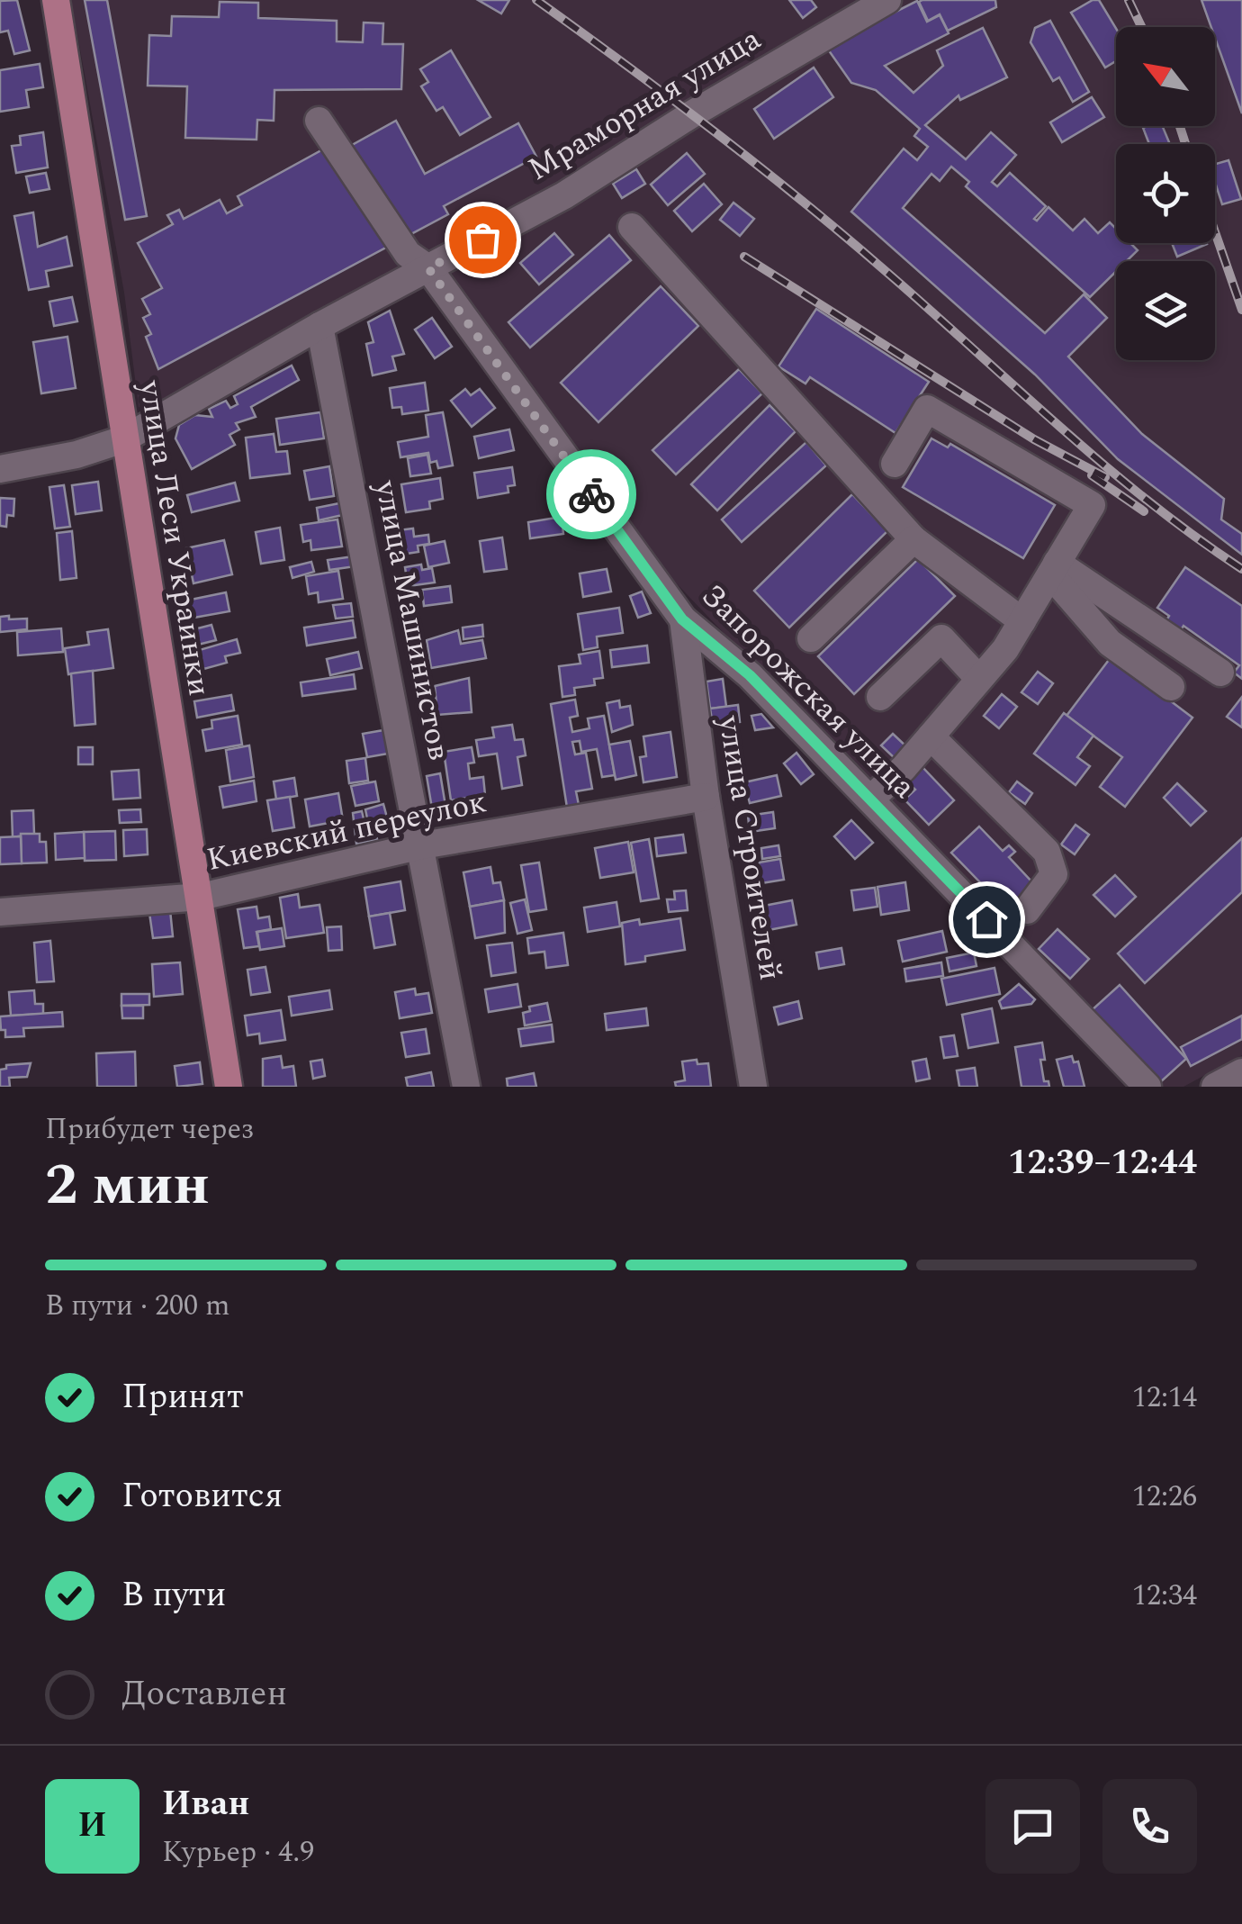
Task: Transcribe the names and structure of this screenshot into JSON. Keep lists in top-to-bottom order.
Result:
{
  "streets": {
    "main road": ["улица Леси Украинки"],
    "street": [
      "Мраморная улица",
      "улица Машинистов",
      "Запорожская улица",
      "Киевский переулок",
      "улица Строителей"
    ]
  },
  "crossings": [
    ["Мраморная улица", "улица Леси Украинки"],
    ["Мраморная улица", "улица Машинистов"],
    ["Мраморная улица", "Запорожская улица"],
    ["улица Леси Украинки", "Киевский переулок"],
    ["улица Машинистов", "Киевский переулок"],
    ["Запорожская улица", "улица Строителей"],
    ["Киевский переулок", "улица Строителей"]
  ],
  "north": "top left",
  "page": {
    "heading": ["2 мин", "Прибудет через", "12:39–12:44"],
    "panel": ["Иван", "Курьер · 4.9"],
    "bar": "В пути · 200 m",
    "list": [
      ["Принят", "12:14"],
      ["Готовится", "12:26"],
      ["В пути", "12:34"],
      "Доставлен"
    ],
    "round": "И"
  }
}
